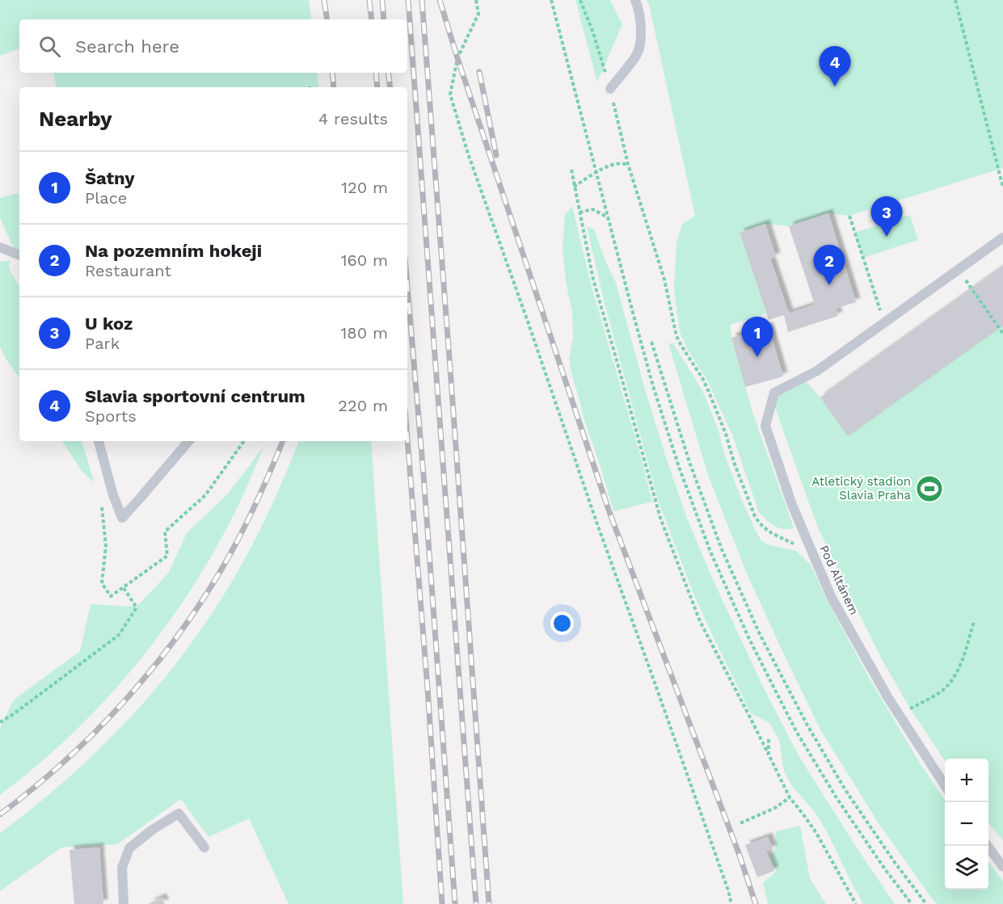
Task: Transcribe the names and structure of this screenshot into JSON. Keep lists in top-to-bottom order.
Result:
{
  "streets": {
    "lane": ["Pod Altánem"]
  },
  "places": {
    "sports": ["Atletický stadion Slavia Praha"]
  },
  "page": {
    "search": "Search here",
    "pins": [
      "4",
      "3",
      "2",
      "1"
    ],
    "heading": ["Nearby", "4 results"],
    "list": [
      {
        "mark": "1",
        "name": "Šatny",
        "note": "Place",
        "value": "120 m"
      },
      {
        "mark": "2",
        "name": "Na pozemním hokeji",
        "note": "Restaurant",
        "value": "160 m"
      },
      {
        "mark": "3",
        "name": "U koz",
        "note": "Park",
        "value": "180 m"
      },
      {
        "mark": "4",
        "name": "Slavia sportovní centrum",
        "note": "Sports",
        "value": "220 m"
      }
    ],
    "map_buttons": ["+", "−"]
  }
}
